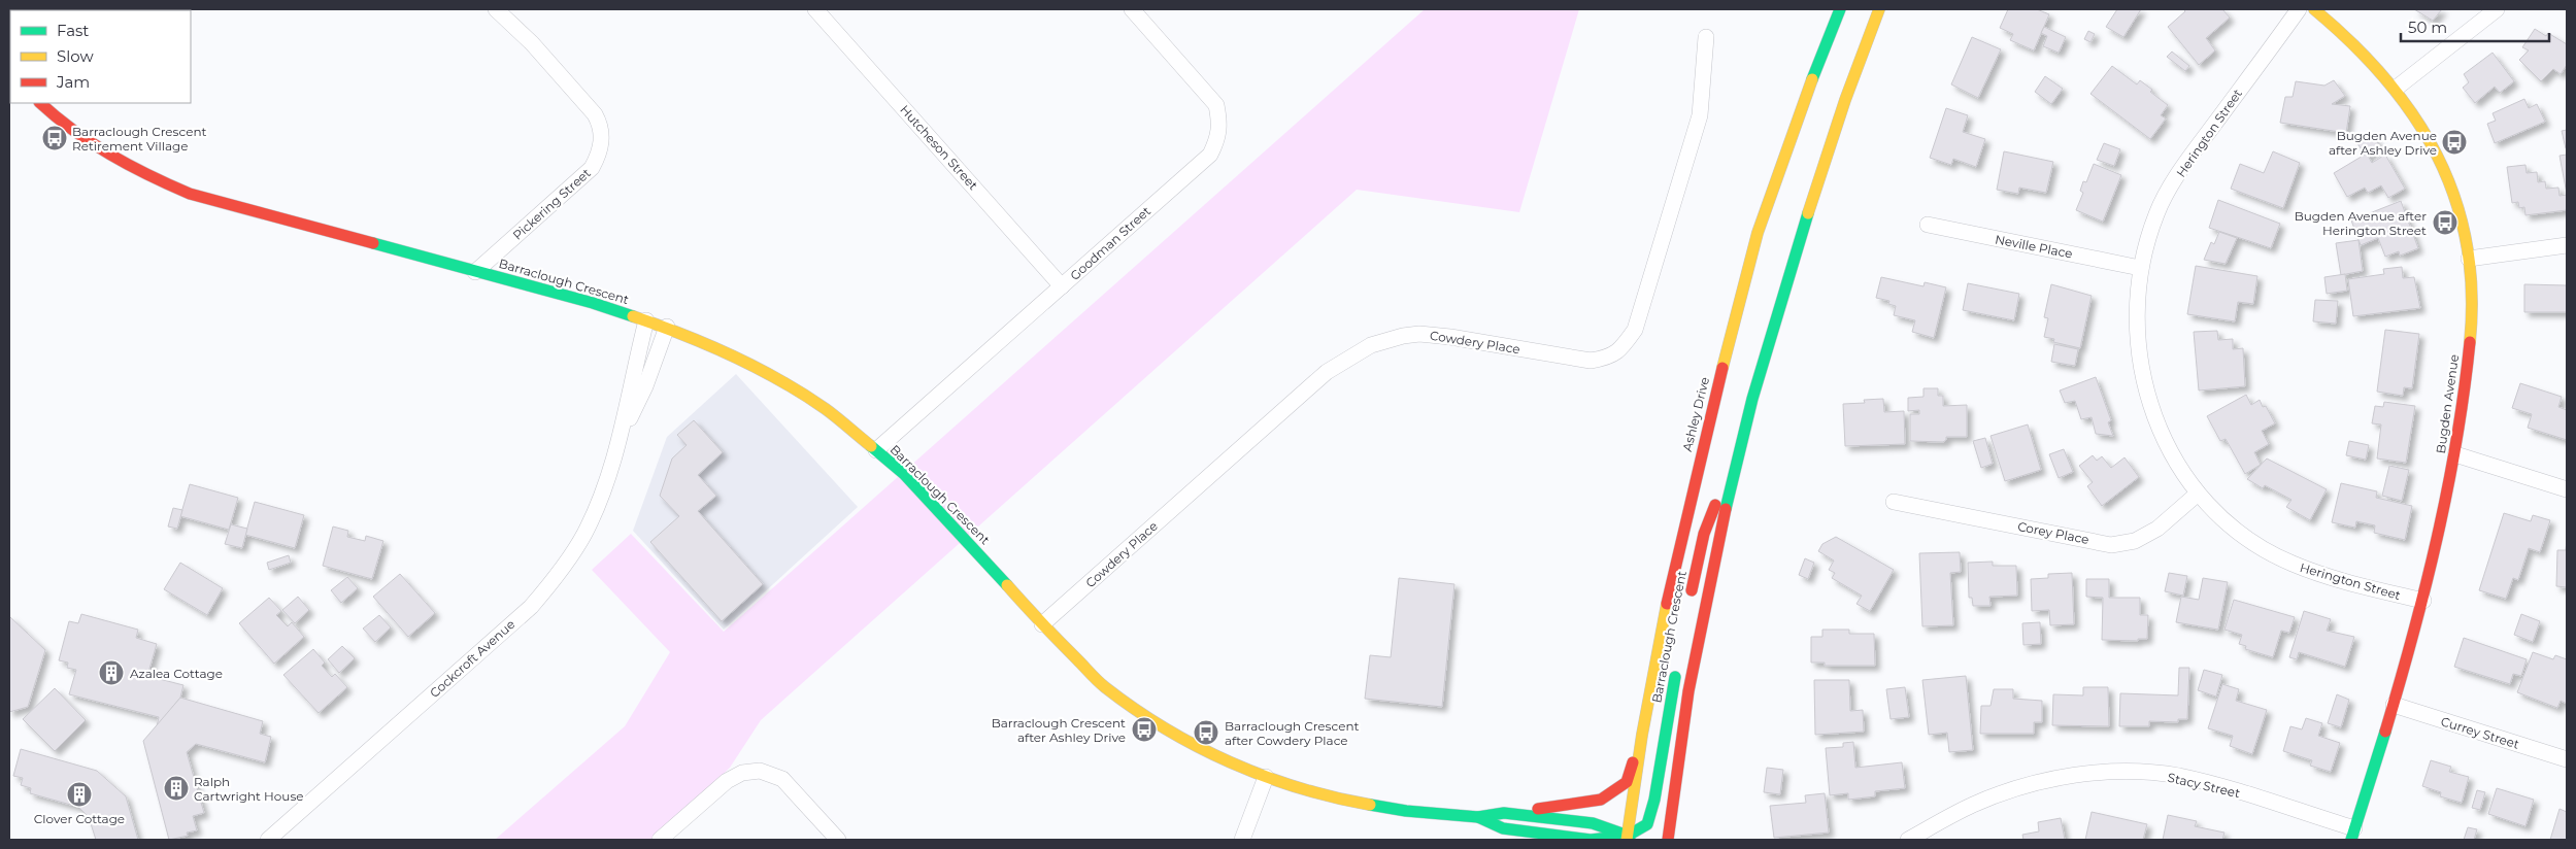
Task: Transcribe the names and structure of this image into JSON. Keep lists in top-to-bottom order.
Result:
{
  "streets": {
    "street": [
      "Herington Street",
      "Hutcheson Street",
      "Pickering Street",
      "Goodman Street",
      "Neville Place",
      "Barraclough Crescent",
      "Cowdery Place",
      "Bugden Avenue",
      "Ashley Drive",
      "Corey Place",
      "Cockcroft Avenue",
      "Currey Street",
      "Stacy Street"
    ]
  },
  "crossings": [
    ["Herington Street", "Neville Place"],
    ["Herington Street", "Bugden Avenue"],
    ["Herington Street", "Corey Place"],
    ["Hutcheson Street", "Goodman Street"],
    ["Pickering Street", "Barraclough Crescent"],
    ["Goodman Street", "Barraclough Crescent"],
    ["Barraclough Crescent", "Cowdery Place"],
    ["Barraclough Crescent", "Ashley Drive"],
    ["Barraclough Crescent", "Cockcroft Avenue"],
    ["Bugden Avenue", "Currey Street"],
    ["Bugden Avenue", "Stacy Street"]
  ],
  "places": {
    "bus stop": [
      "Barraclough Crescent Retirement Village",
      "Bugden Avenue after Ashley Drive",
      "Bugden Avenue after Herington Street",
      "Barraclough Crescent after Ashley Drive",
      "Barraclough Crescent after Cowdery Place"
    ],
    "building": ["Azalea Cottage", "Ralph Cartwright House", "Clover Cottage"]
  },
  "legend": ["Fast", "Slow", "Jam"],
  "scale_bar": "50 m"
}
